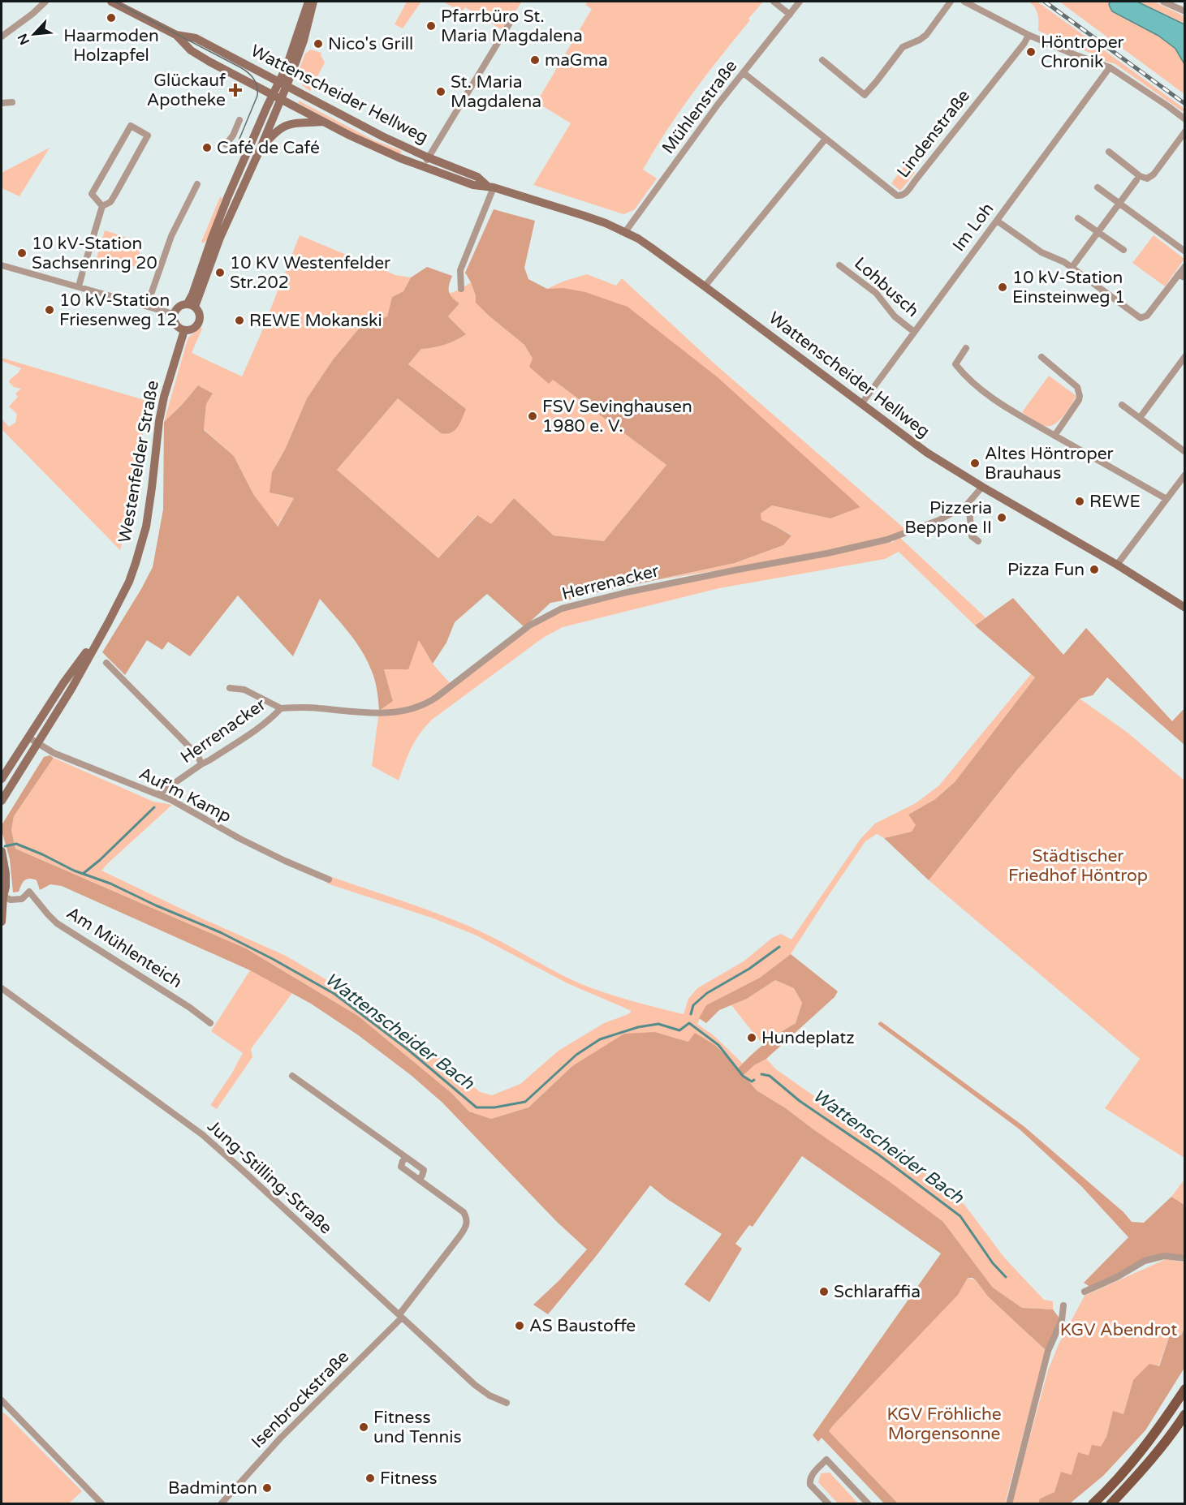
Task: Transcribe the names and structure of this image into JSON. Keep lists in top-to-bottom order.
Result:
{
  "streets": {
    "main road": ["Wattenscheider Hellweg", "Westenfelder Straße"],
    "street": [
      "Mühlenstraße",
      "Lindenstraße",
      "Im Loh",
      "Lohbusch",
      "Herrenacker",
      "Auf'm Kamp",
      "Am Mühlenteich",
      "Jung-Stilling-Straße",
      "Isenbrockstraße"
    ]
  },
  "crossings": [
    ["Wattenscheider Hellweg", "Mühlenstraße"],
    ["Wattenscheider Hellweg", "Im Loh"],
    ["Wattenscheider Hellweg", "Herrenacker"],
    ["Mühlenstraße", "Lindenstraße"],
    ["Im Loh", "Lohbusch"],
    ["Westenfelder Straße", "Auf'm Kamp"],
    ["Herrenacker", "Auf'm Kamp"],
    ["Jung-Stilling-Straße", "Isenbrockstraße"]
  ],
  "water": ["Wattenscheider Bach"],
  "parks": ["Städtischer Friedhof Höntrop", "KGV Abendrot", "KGV Fröhliche Morgensonne"],
  "places": {
    "other": [
      "Haarmoden Holzapfel",
      "Pfarrbüro St. Maria Magdalena",
      "Nico's Grill",
      "Höntroper Chronik",
      "maGma",
      "St. Maria Magdalena",
      "Café de Café",
      "10 kV-Station Sachsenring 20",
      "10 KV Westenfelder Str.202",
      "10 kV-Station Einsteinweg 1",
      "10 kV-Station Friesenweg 12",
      "REWE Mokanski",
      "FSV Sevinghausen 1980 e. V.",
      "Altes Höntroper Brauhaus",
      "REWE",
      "Pizzeria Beppone II",
      "Pizza Fun",
      "Hundeplatz",
      "Schlaraffia",
      "AS Baustoffe",
      "Fitness und Tennis",
      "Fitness",
      "Badminton"
    ],
    "health": ["Glückauf Apotheke"]
  },
  "north": "bottom left"
}
